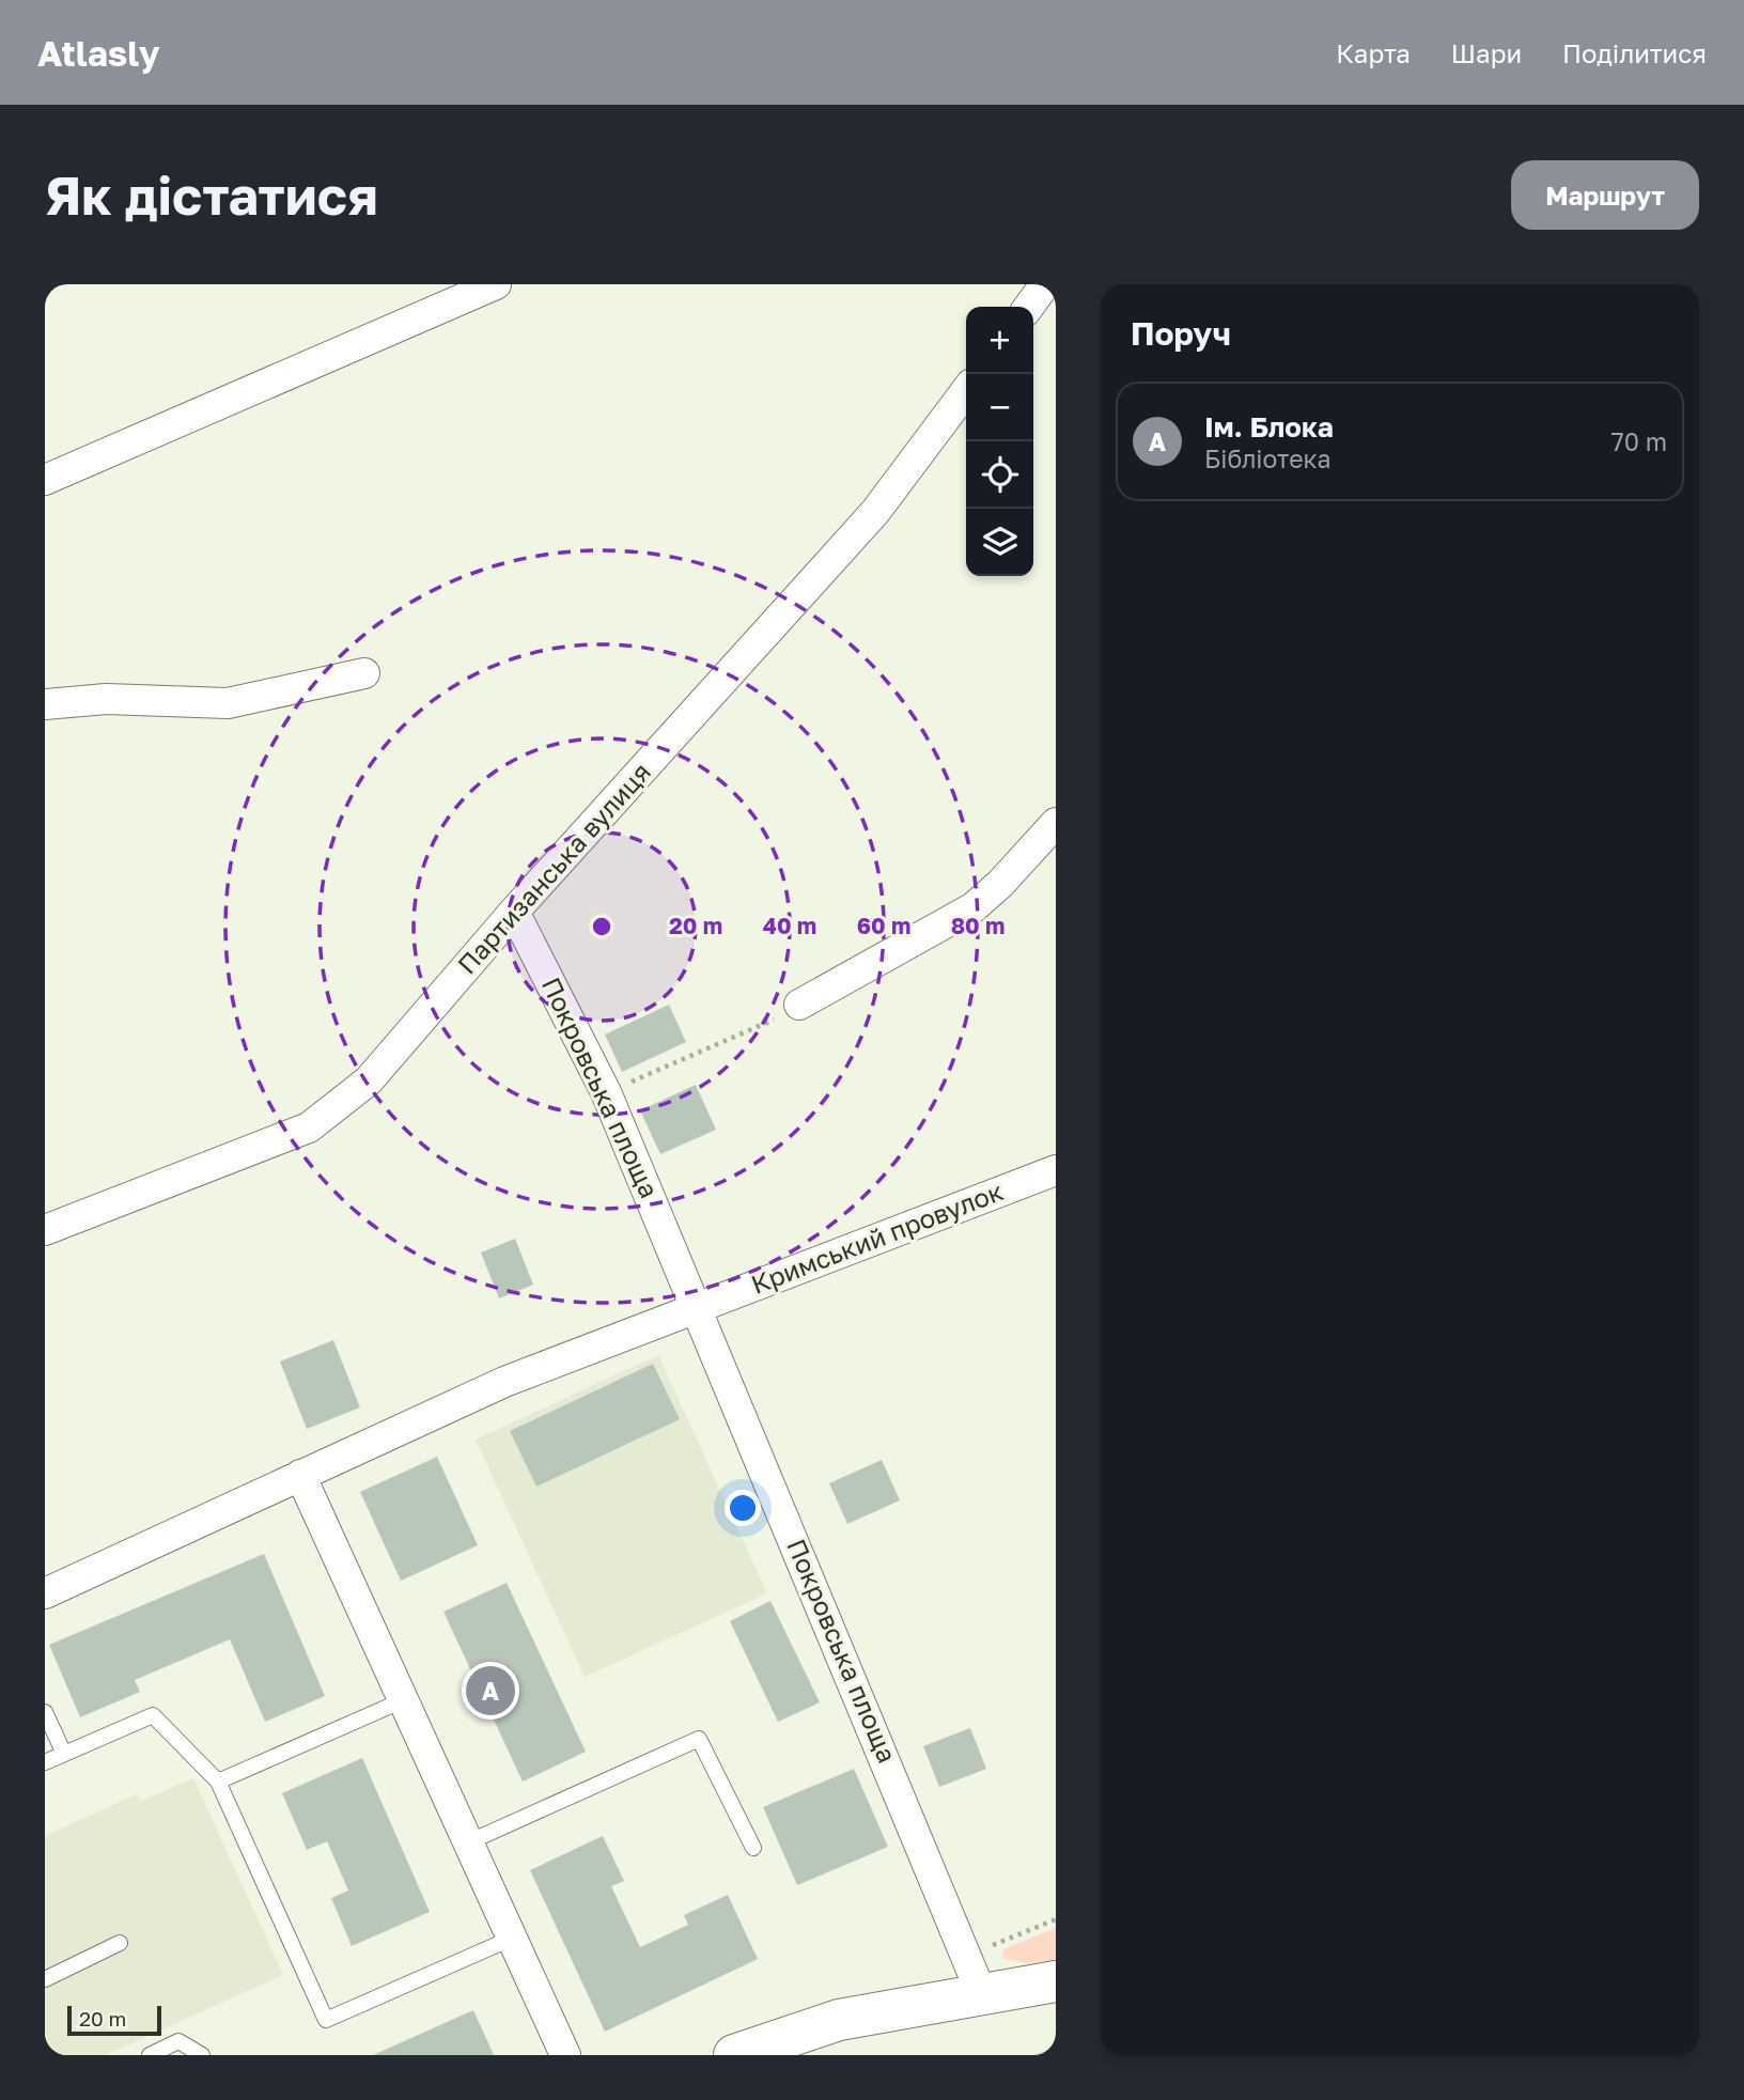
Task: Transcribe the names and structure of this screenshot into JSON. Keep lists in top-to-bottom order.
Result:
{
  "streets": {
    "street": ["Партизанська вулиця", "Покровська площа", "Кримський провулок"]
  },
  "crossings": [
    ["Партизанська вулиця", "Покровська площа"],
    ["Покровська площа", "Кримський провулок"]
  ],
  "scale_bar": "20 m",
  "page": {
    "header": "Atlasly",
    "nav": ["Карта", "Шари", "Поділитися"],
    "buttons": "Маршрут",
    "title": "Як дістатися",
    "heading": "Поруч",
    "map_buttons": ["+", "−"],
    "list": [
      {
        "mark": "A",
        "name": "Ім. Блока",
        "note": "Бібліотека",
        "value": "70 m"
      }
    ],
    "pins": "A",
    "scale": "20 m"
  },
  "rings": [
    "20 m",
    "40 m",
    "60 m",
    "80 m"
  ]
}
